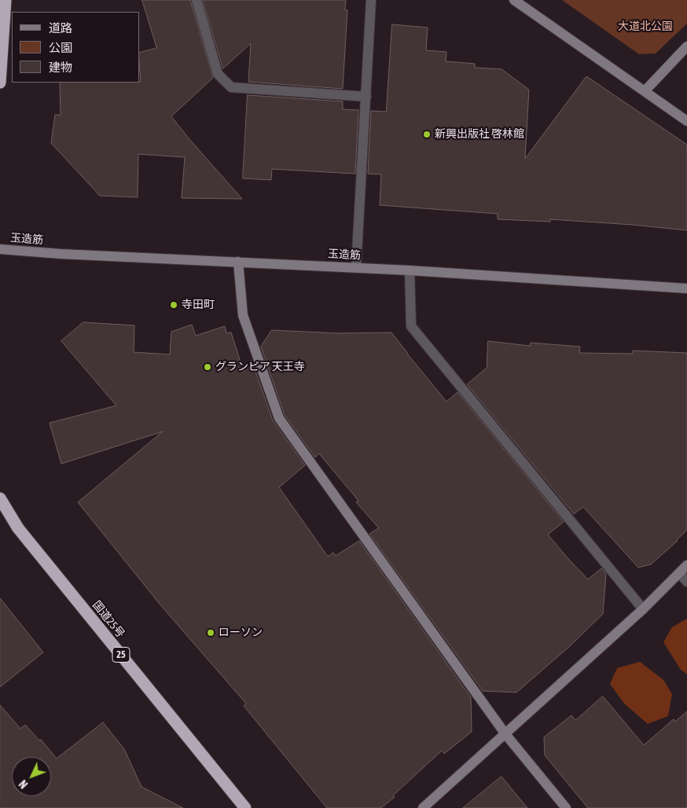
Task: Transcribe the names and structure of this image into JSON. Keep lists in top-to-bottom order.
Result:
{
  "streets": {
    "highway": ["国道25号", "25"],
    "street": ["玉造筋"]
  },
  "parks": ["大道北公園"],
  "places": [
    "新興出版社 啓林館",
    "寺田町",
    "グランピア 天王寺",
    "ローソン"
  ],
  "legend": ["道路", "公園", "建物"],
  "north": "bottom left"
}
